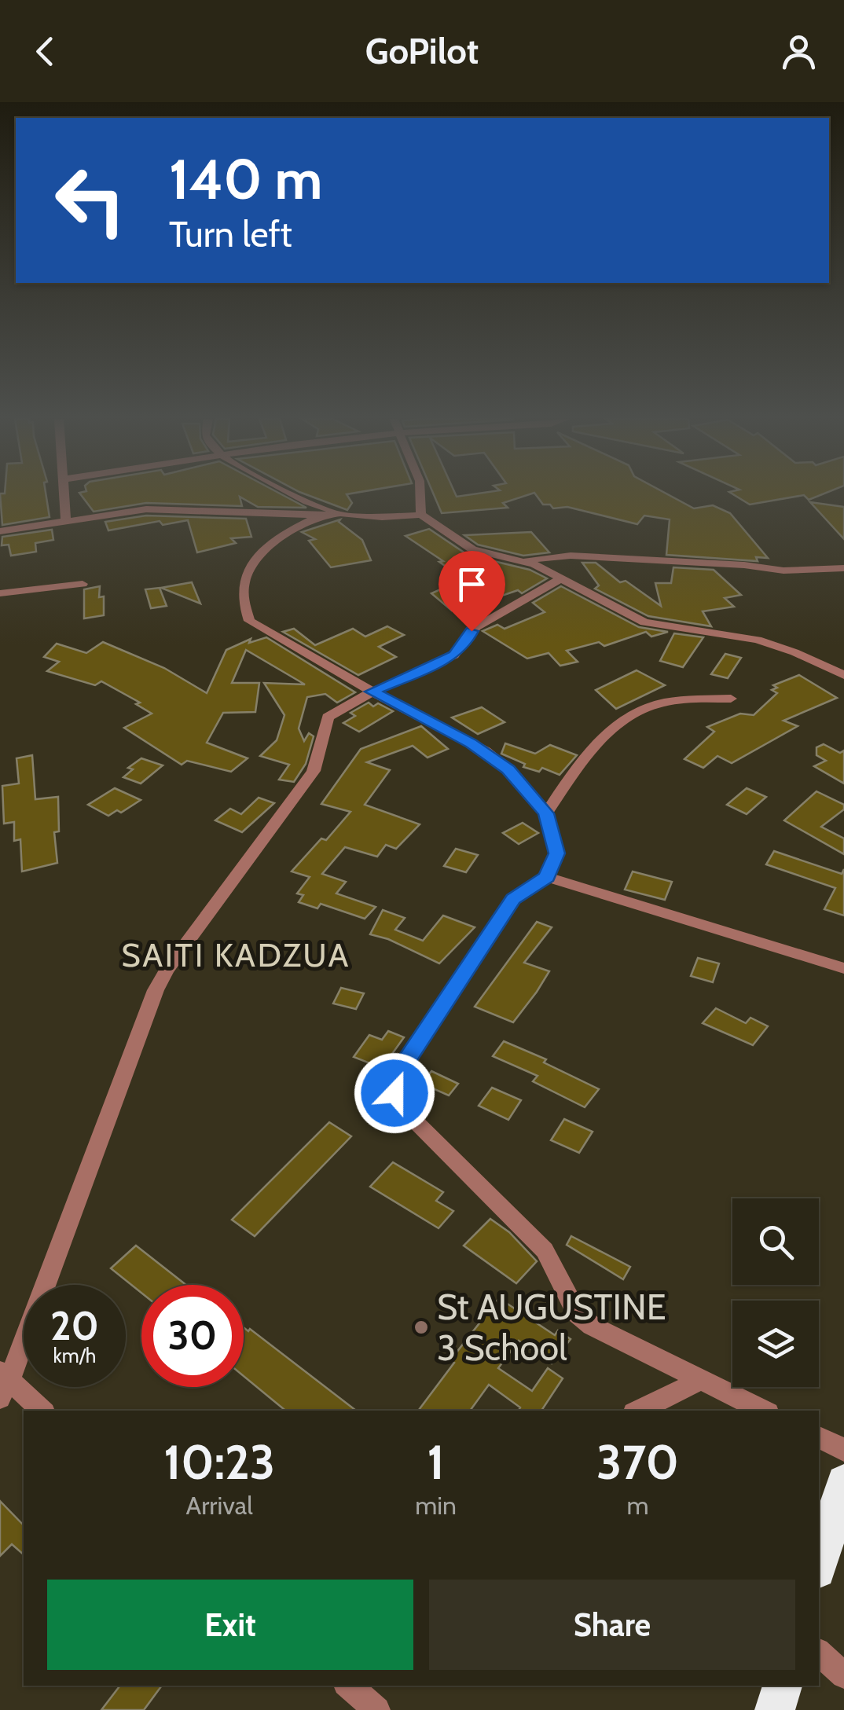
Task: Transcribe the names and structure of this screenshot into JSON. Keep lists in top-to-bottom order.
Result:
{
  "districts": ["SAITI KADZUA"],
  "places": ["St AUGUSTINE 3 School"],
  "page": {
    "header": "GoPilot",
    "turn": ["140 m", "Turn left"],
    "speed": "20 km/h",
    "limit": "30",
    "eta": [
      "10:23",
      "Arrival",
      "1",
      "min",
      "370",
      "m"
    ],
    "buttons": ["Exit", "Share"]
  }
}
